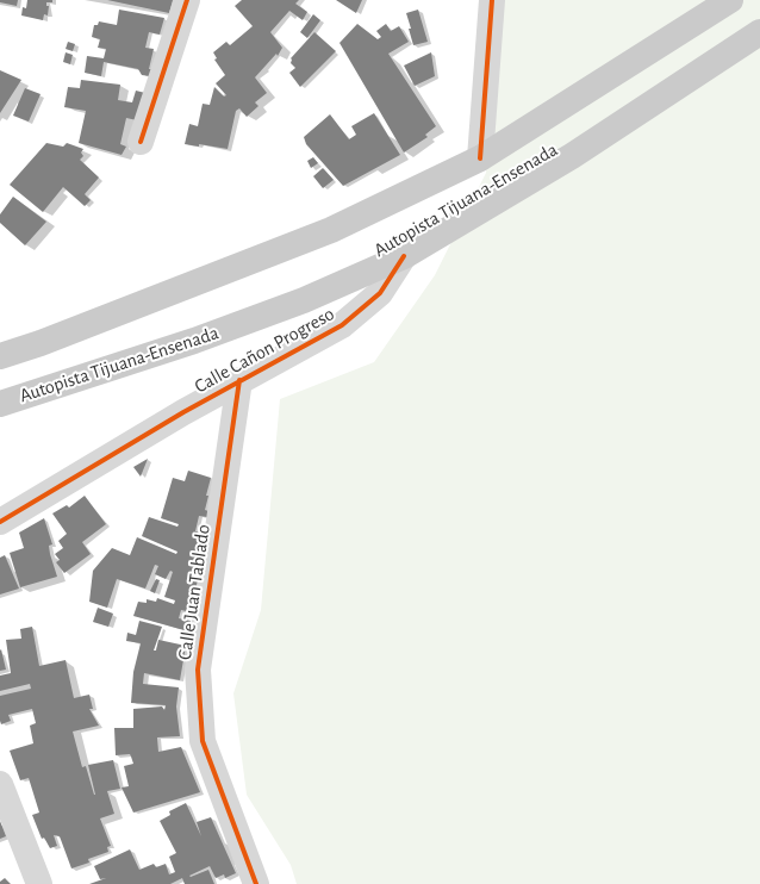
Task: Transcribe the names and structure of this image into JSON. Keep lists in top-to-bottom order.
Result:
{
  "streets": {
    "main road": ["Autopista Tijuana-Ensenada"],
    "street": ["Calle Cañon Progreso", "Calle Juan Tablado"]
  },
  "crossings": [
    ["Autopista Tijuana-Ensenada", "Calle Cañon Progreso"],
    ["Calle Cañon Progreso", "Calle Juan Tablado"]
  ]
}
